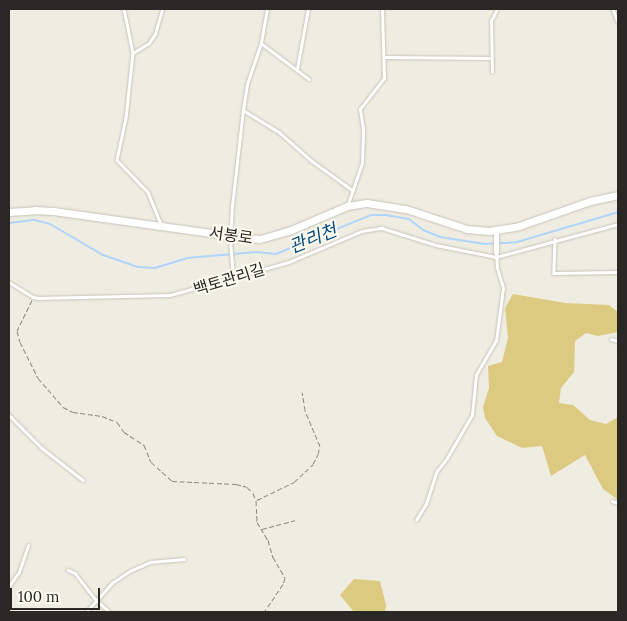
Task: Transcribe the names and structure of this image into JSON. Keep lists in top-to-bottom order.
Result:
{
  "streets": {
    "main road": ["서봉로"],
    "lane": ["백토관리길"]
  },
  "water": ["관리천"],
  "scale_bar": "100 m"
}
